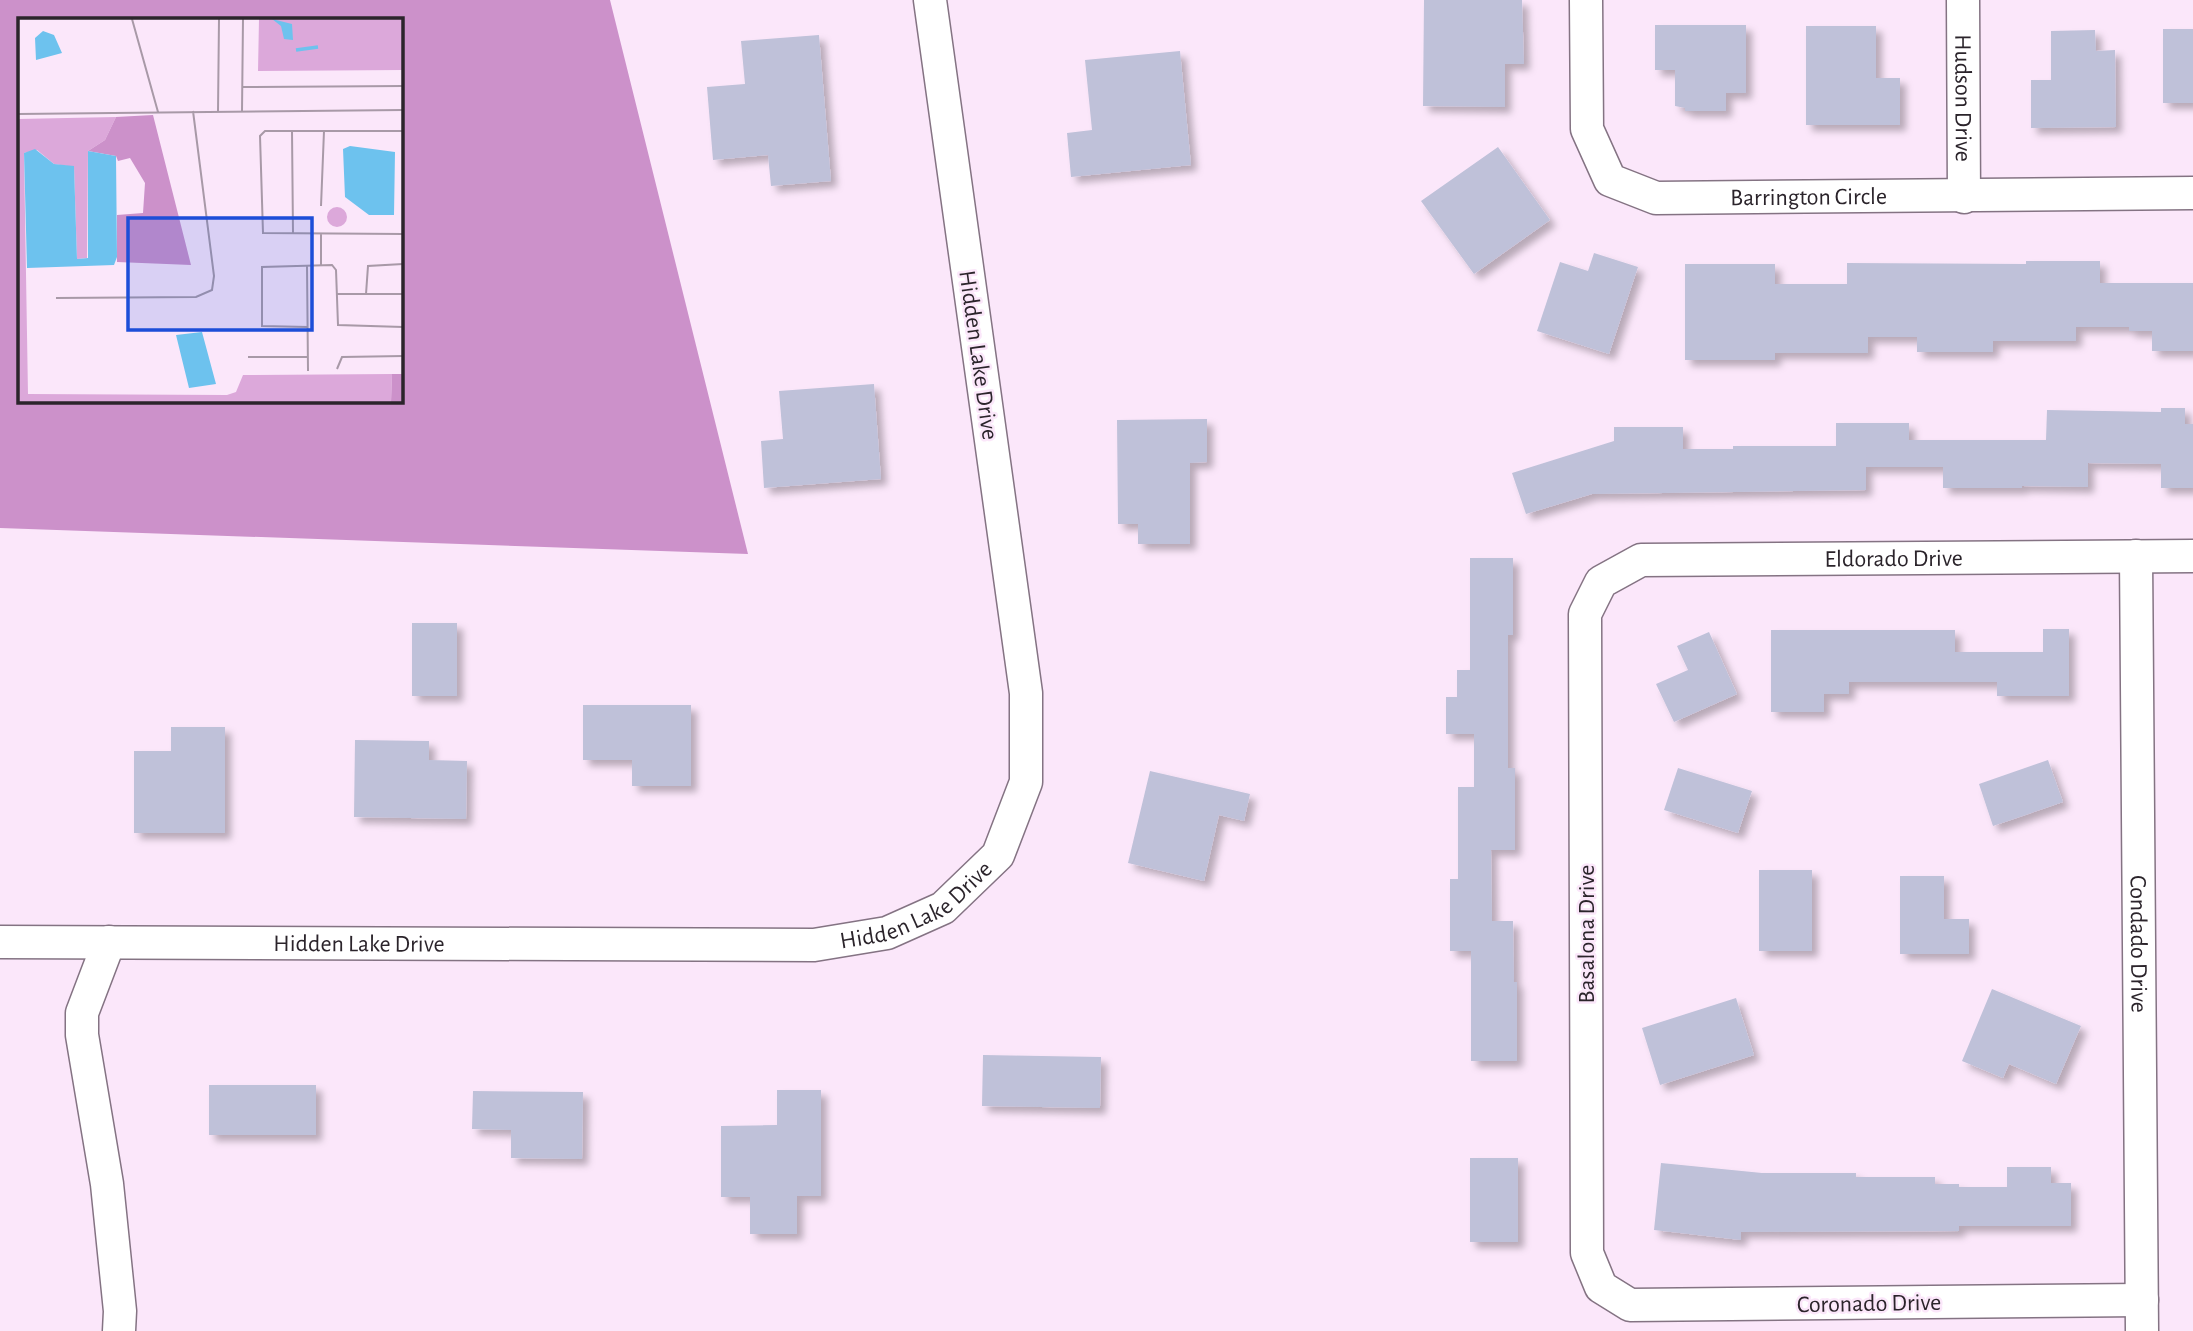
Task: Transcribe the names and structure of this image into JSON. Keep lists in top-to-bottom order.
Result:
{
  "streets": {
    "street": [
      "Hudson Drive",
      "Barrington Circle",
      "Hidden Lake Drive",
      "Eldorado Drive",
      "Basalona Drive",
      "Condado Drive",
      "Coronado Drive"
    ]
  },
  "crossings": [
    ["Hudson Drive", "Barrington Circle"],
    ["Eldorado Drive", "Basalona Drive"],
    ["Eldorado Drive", "Condado Drive"],
    ["Basalona Drive", "Coronado Drive"],
    ["Condado Drive", "Coronado Drive"]
  ]
}
